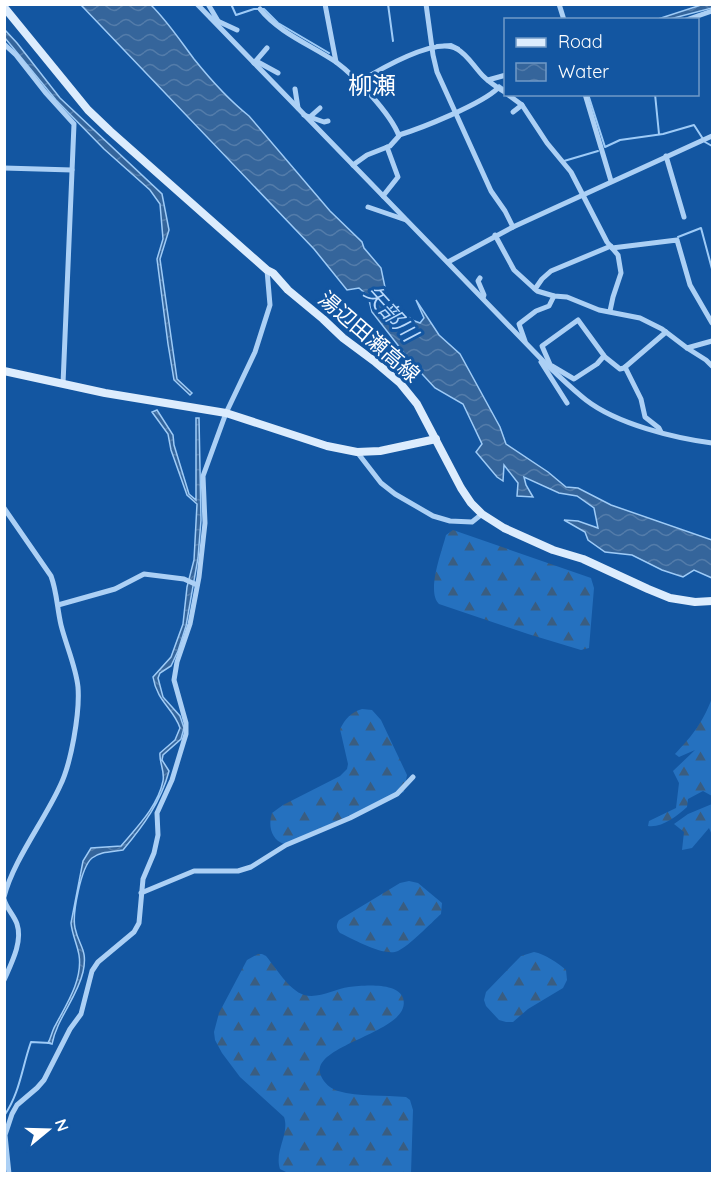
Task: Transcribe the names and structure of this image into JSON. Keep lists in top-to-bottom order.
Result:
{
  "streets": {
    "main road": ["湯辺田瀬高線"]
  },
  "districts": ["柳瀬"],
  "water": ["矢部川"],
  "legend": ["Road", "Water"],
  "north": "right"
}
